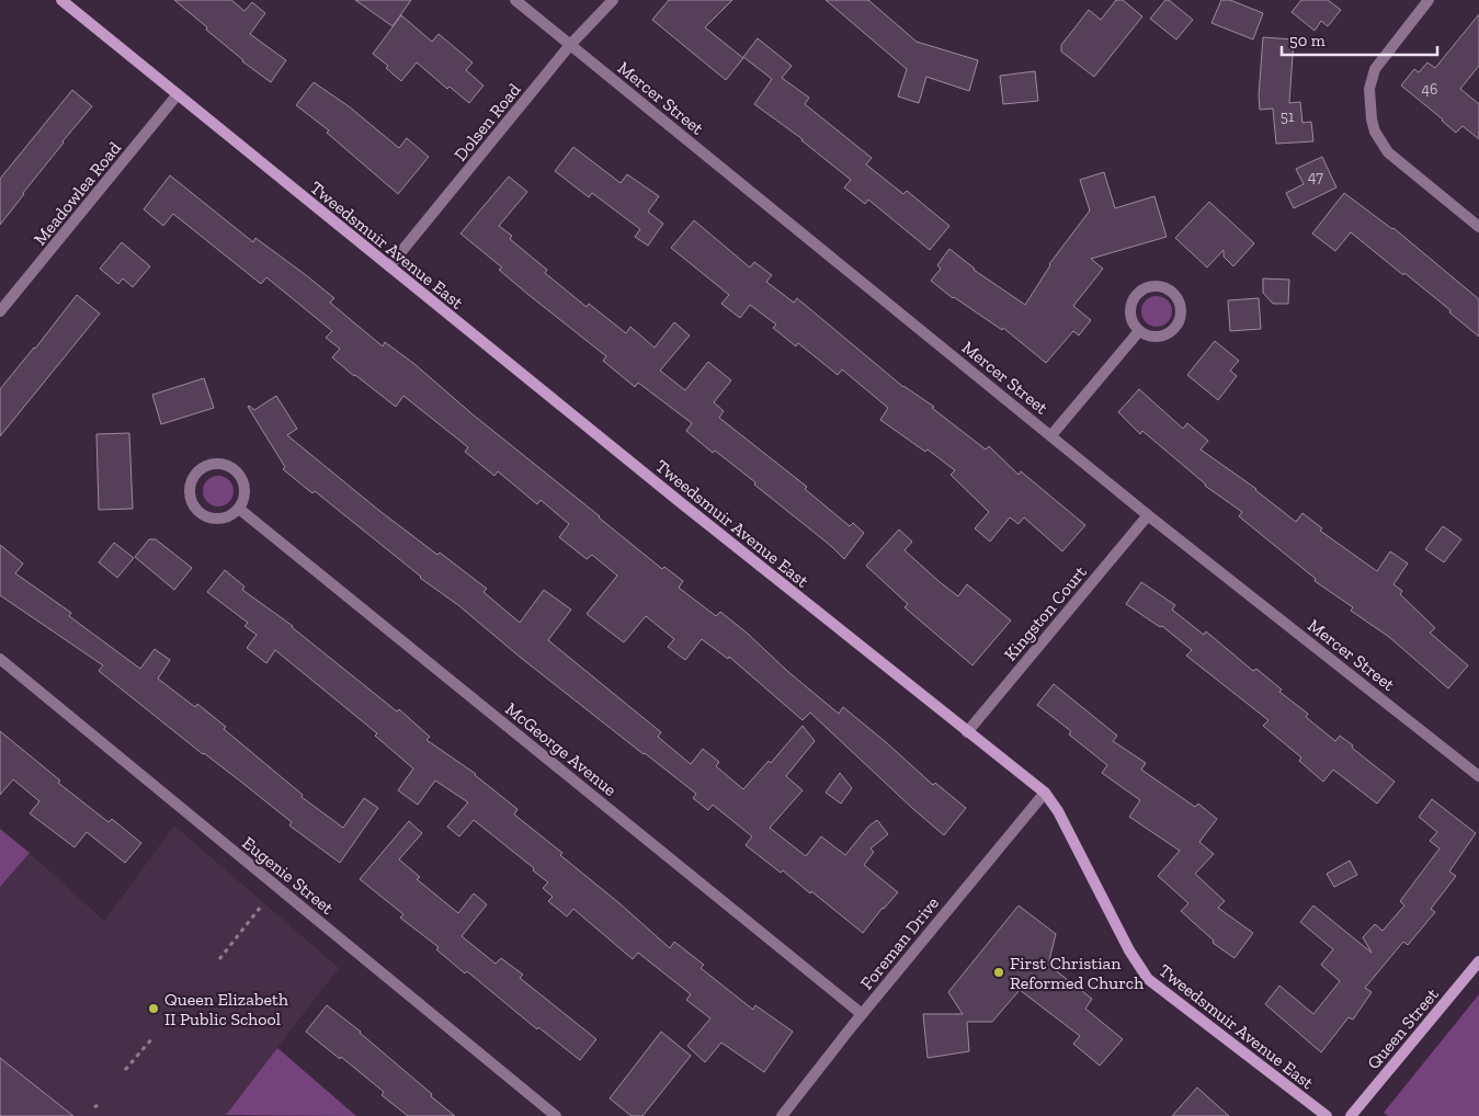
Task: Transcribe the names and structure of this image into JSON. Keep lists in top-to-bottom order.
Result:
{
  "streets": {
    "street": [
      "Mercer Street",
      "Dolsen Road",
      "Meadowlea Road",
      "Tweedsmuir Avenue East",
      "Kingston Court",
      "McGeorge Avenue",
      "Eugenie Street",
      "Foreman Drive",
      "Queen Street"
    ]
  },
  "crossings": [
    ["Mercer Street", "Dolsen Road"],
    ["Mercer Street", "Kingston Court"],
    ["Dolsen Road", "Tweedsmuir Avenue East"],
    ["Meadowlea Road", "Tweedsmuir Avenue East"],
    ["Tweedsmuir Avenue East", "Kingston Court"],
    ["Tweedsmuir Avenue East", "Foreman Drive"],
    ["McGeorge Avenue", "Foreman Drive"]
  ],
  "places": ["First Christian Reformed Church", "Queen Elizabeth II Public School"],
  "house_numbers": ["46", "51", "47"],
  "scale_bar": "50 m"
}
